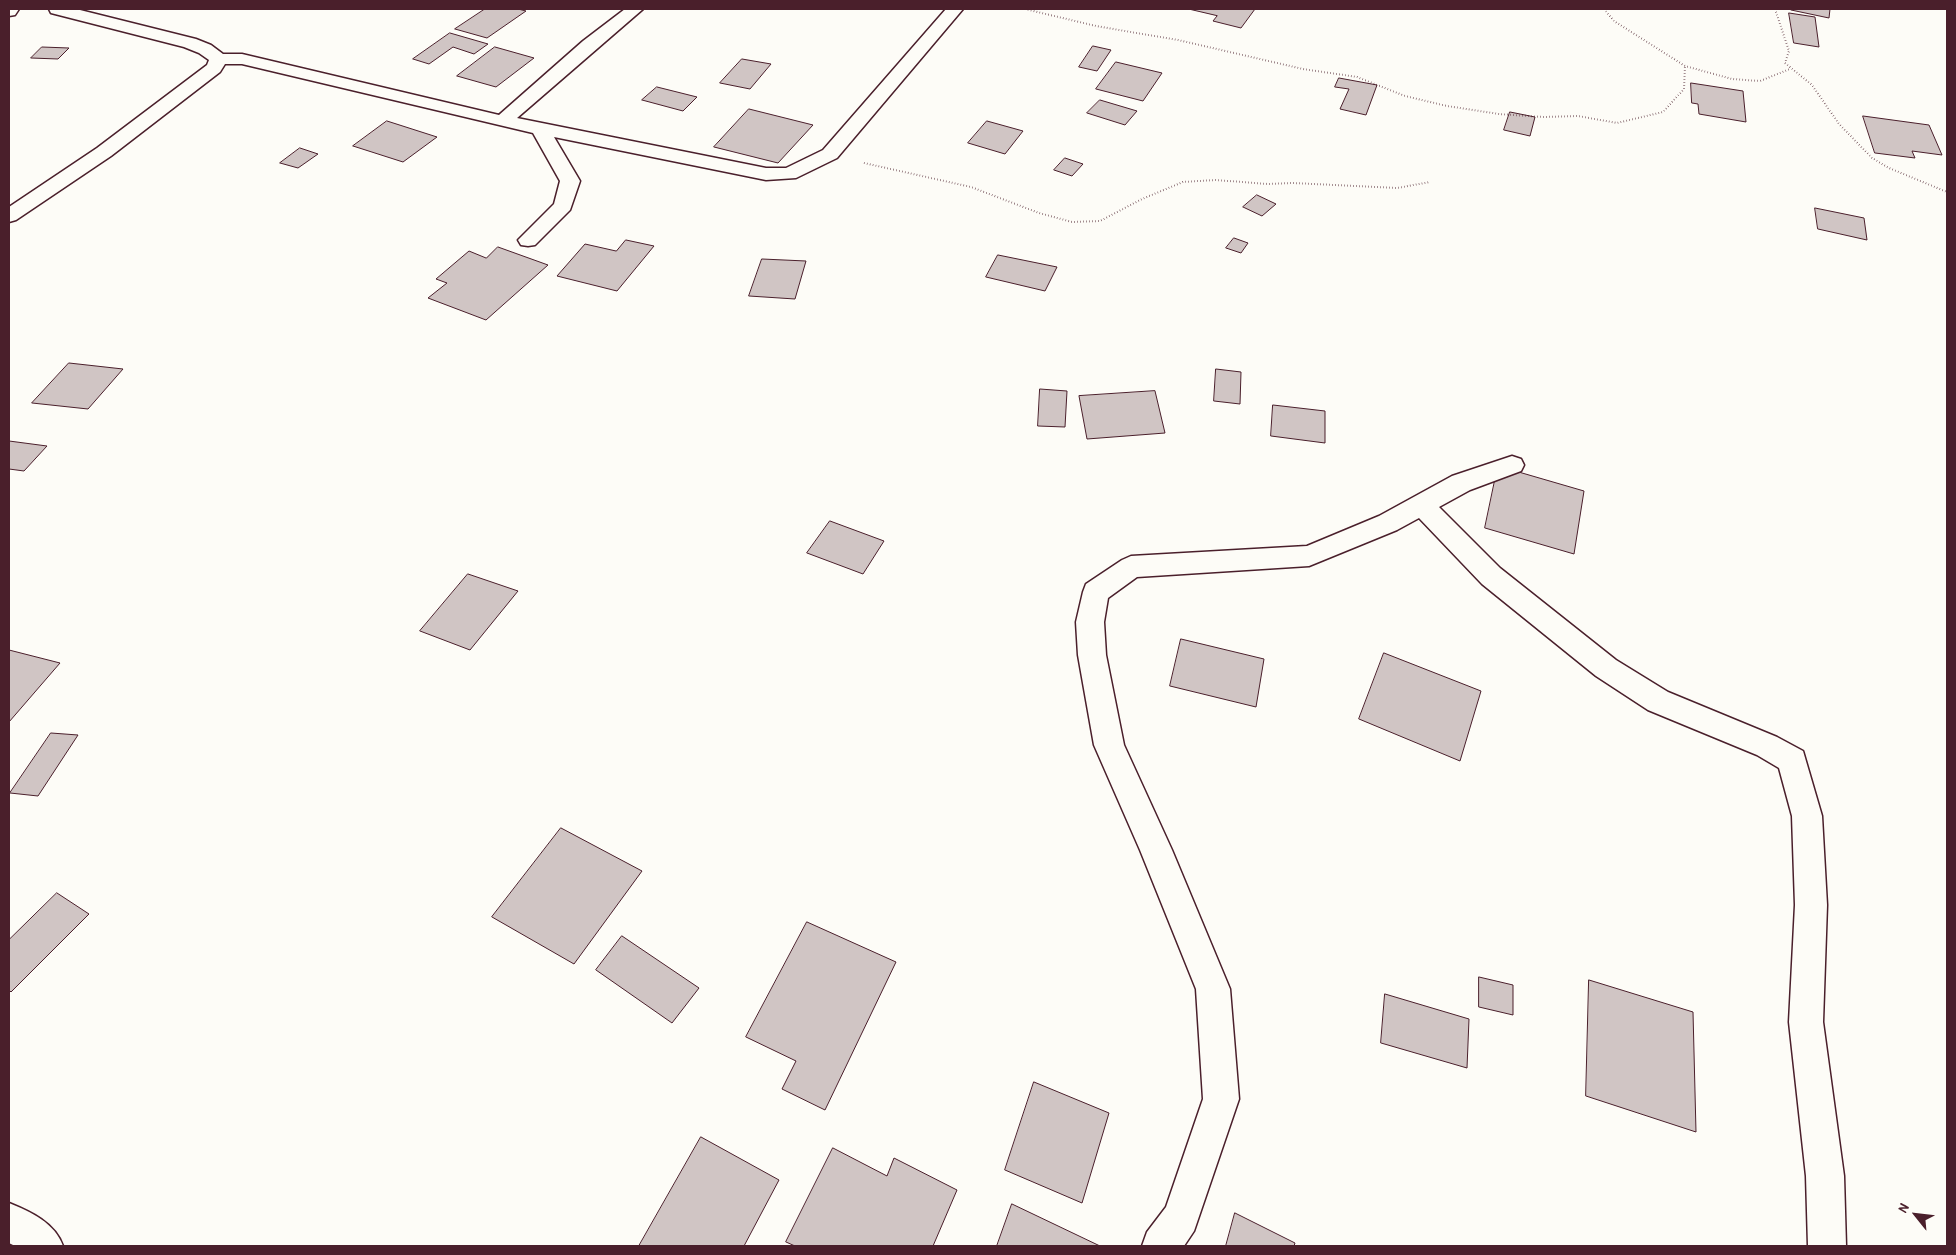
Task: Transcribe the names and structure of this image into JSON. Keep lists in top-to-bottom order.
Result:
{
  "north": "top left"
}
